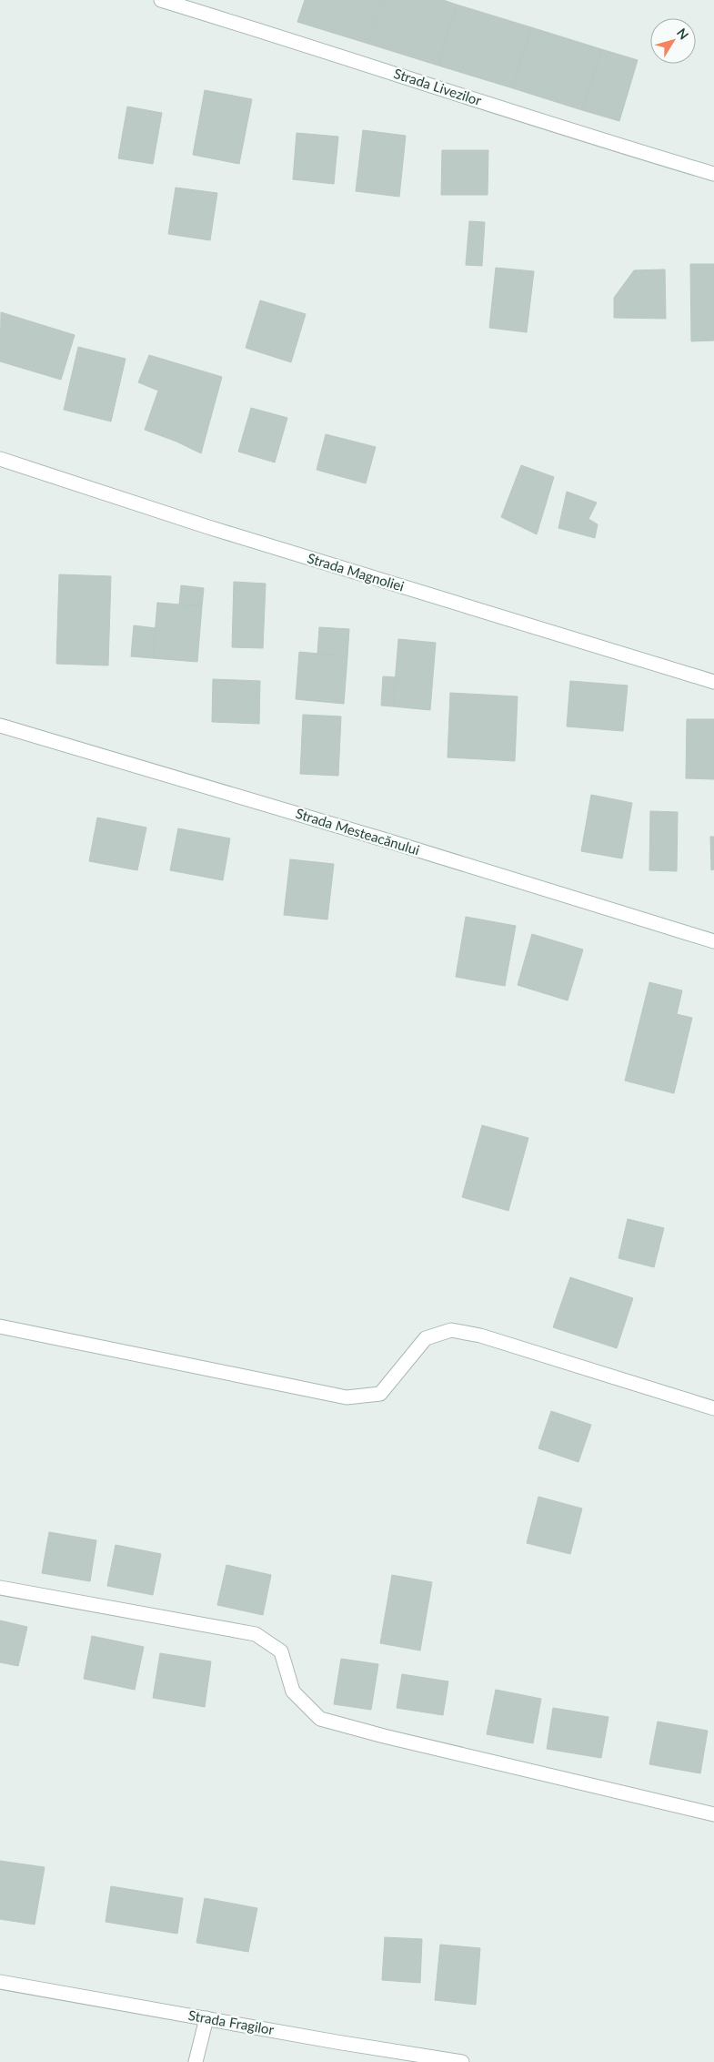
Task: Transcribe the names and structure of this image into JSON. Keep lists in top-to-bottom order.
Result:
{
  "streets": {
    "street": [
      "Strada Livezilor",
      "Strada Magnoliei",
      "Strada Mesteacănului",
      "Strada Fragilor"
    ]
  },
  "north": "top right"
}
